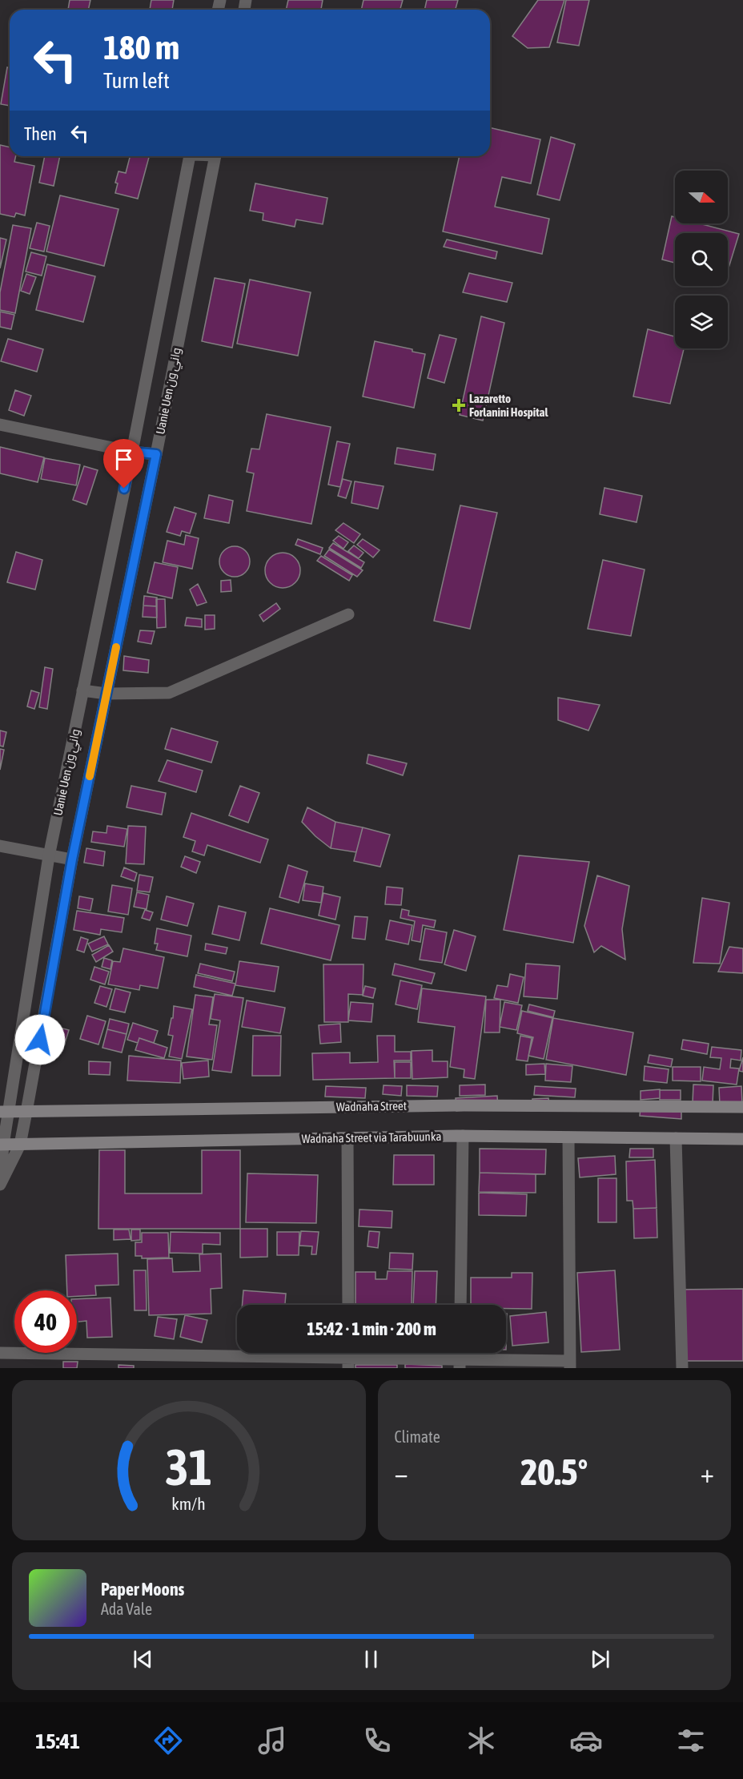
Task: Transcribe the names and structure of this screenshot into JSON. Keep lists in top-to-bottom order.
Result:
{
  "streets": {
    "main road": ["Wadnaha Street", "Wadnaha Street via Tarabuunka"],
    "street": ["Uanie Uen واني ون"]
  },
  "crossings": [
    ["Uanie Uen واني ون", "Wadnaha Street"],
    ["Uanie Uen واني ون", "Wadnaha Street via Tarabuunka"]
  ],
  "places": {
    "health": ["Lazaretto Forlanini Hospital"]
  },
  "north": "right",
  "page": {
    "turn": ["180 m", "Turn left"],
    "then": "Then",
    "limit": "40",
    "trip": "15:42 · 1 min · 200 m",
    "tile": "Climate",
    "heat": ["−", "20.5°", "+"],
    "song": ["Paper Moons", "Ada Vale"],
    "tabs": "15:41",
    "gauge": ["31", "km/h"]
  }
}
